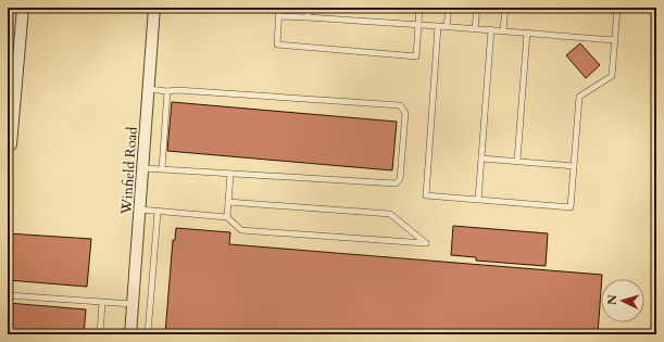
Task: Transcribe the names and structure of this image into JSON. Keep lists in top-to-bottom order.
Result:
{
  "streets": {
    "street": ["Winfield Road"]
  },
  "north": "left"
}
